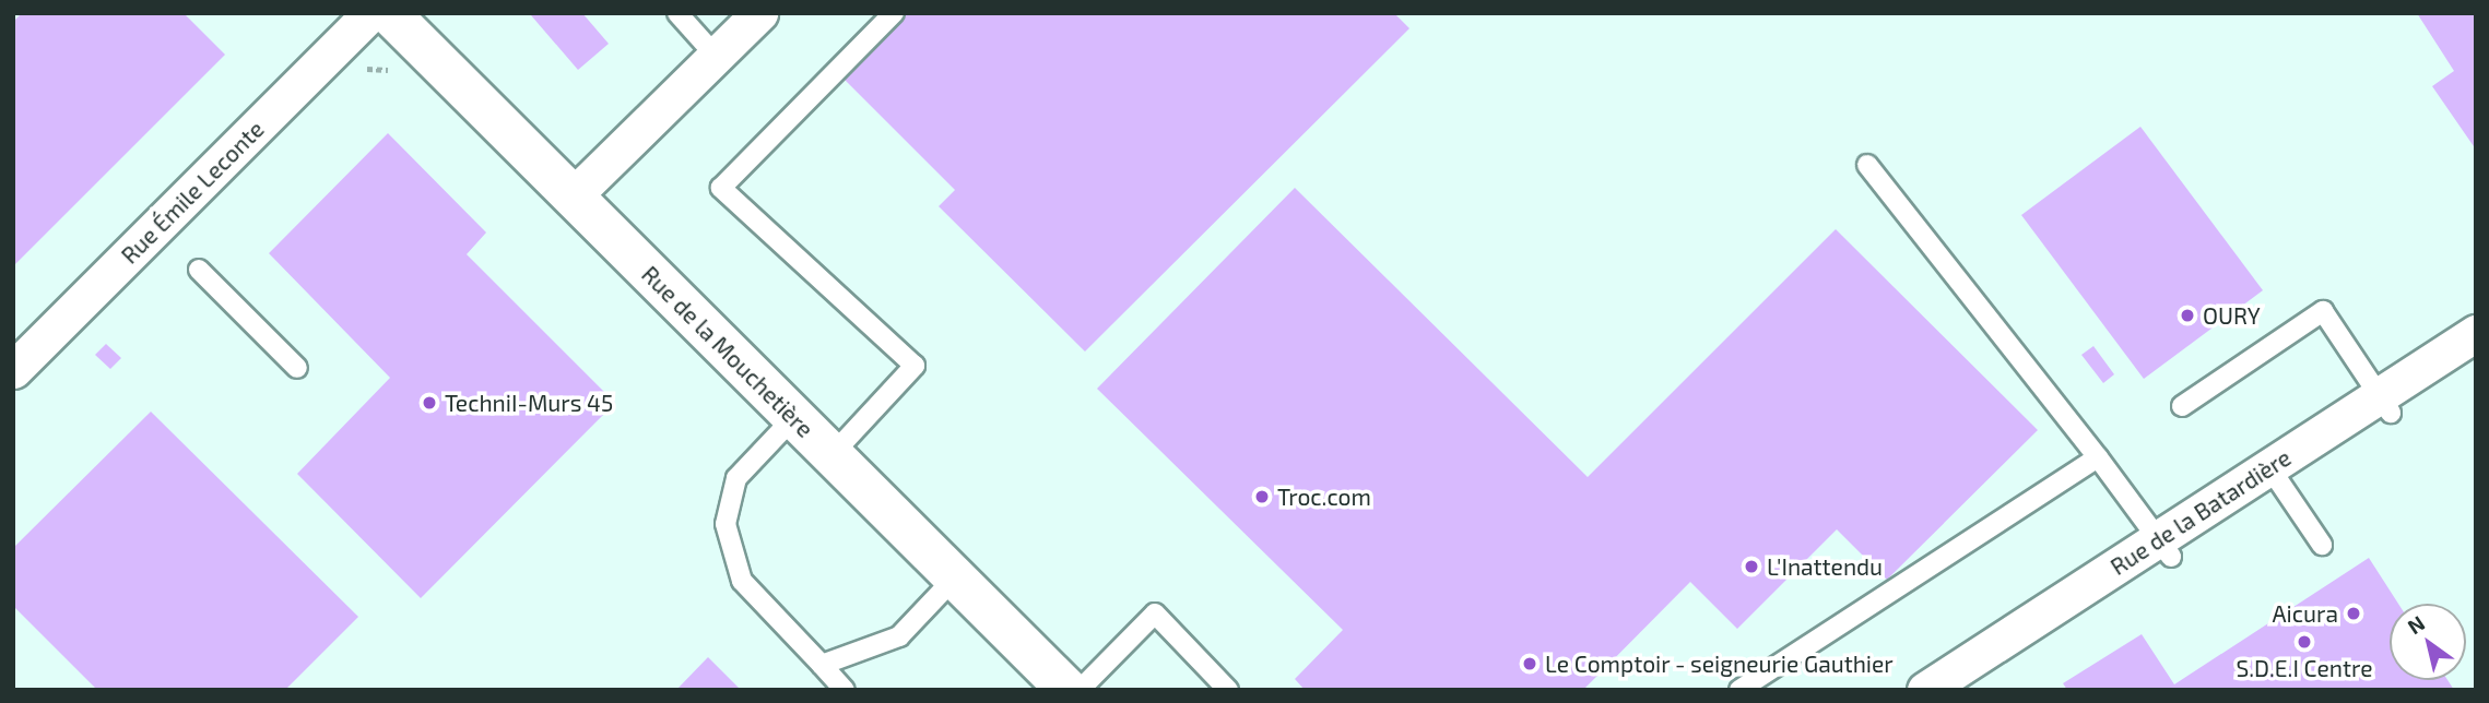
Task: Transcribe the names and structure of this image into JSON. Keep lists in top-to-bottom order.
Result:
{
  "streets": {
    "street": ["Rue Émile Leconte", "Rue de la Mouchetière", "Rue de la Batardière"]
  },
  "places": [
    "OURY",
    "TechniI-Murs 45",
    "Troc.com",
    "L'Inattendu",
    "Aicura",
    "S.D.E.I Centre",
    "Le Comptoir - seigneurie Gauthier"
  ],
  "north": "top left"
}
